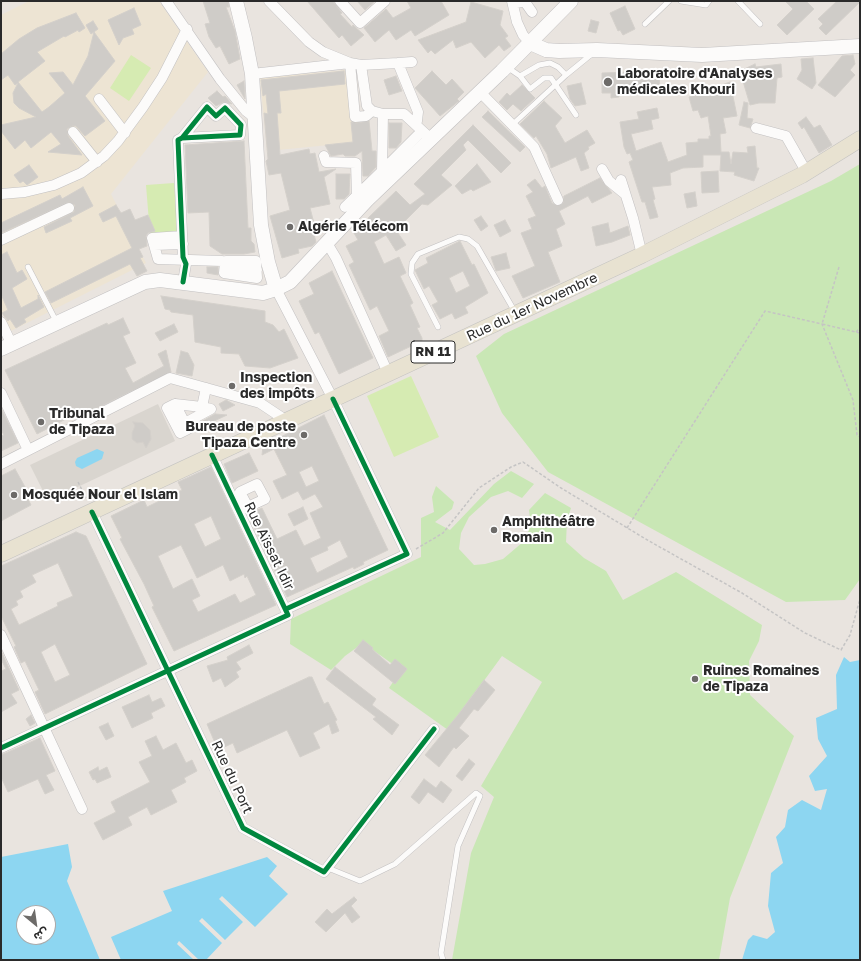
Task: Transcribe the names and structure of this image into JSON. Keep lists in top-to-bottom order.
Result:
{
  "streets": {
    "main road": ["Rue du 1er Novembre", "RN 11"],
    "street": ["Rue Aïssat Idir", "Rue du Port"]
  },
  "crossings": [
    ["Rue du 1er Novembre", "Rue Aïssat Idir"],
    ["Rue du 1er Novembre", "Rue du Port"],
    ["Rue Aïssat Idir", "Rue du Port"]
  ],
  "places": [
    "Laboratoire d'Analyses médicales Khouri",
    "Algérie Télécom",
    "Inspection des impôts",
    "Tribunal de Tipaza",
    "Bureau de poste Tipaza Centre",
    "Mosquée Nour el Islam",
    "Amphithéâtre Romain",
    "Ruines Romaines de Tipaza"
  ],
  "north": "bottom right"
}
